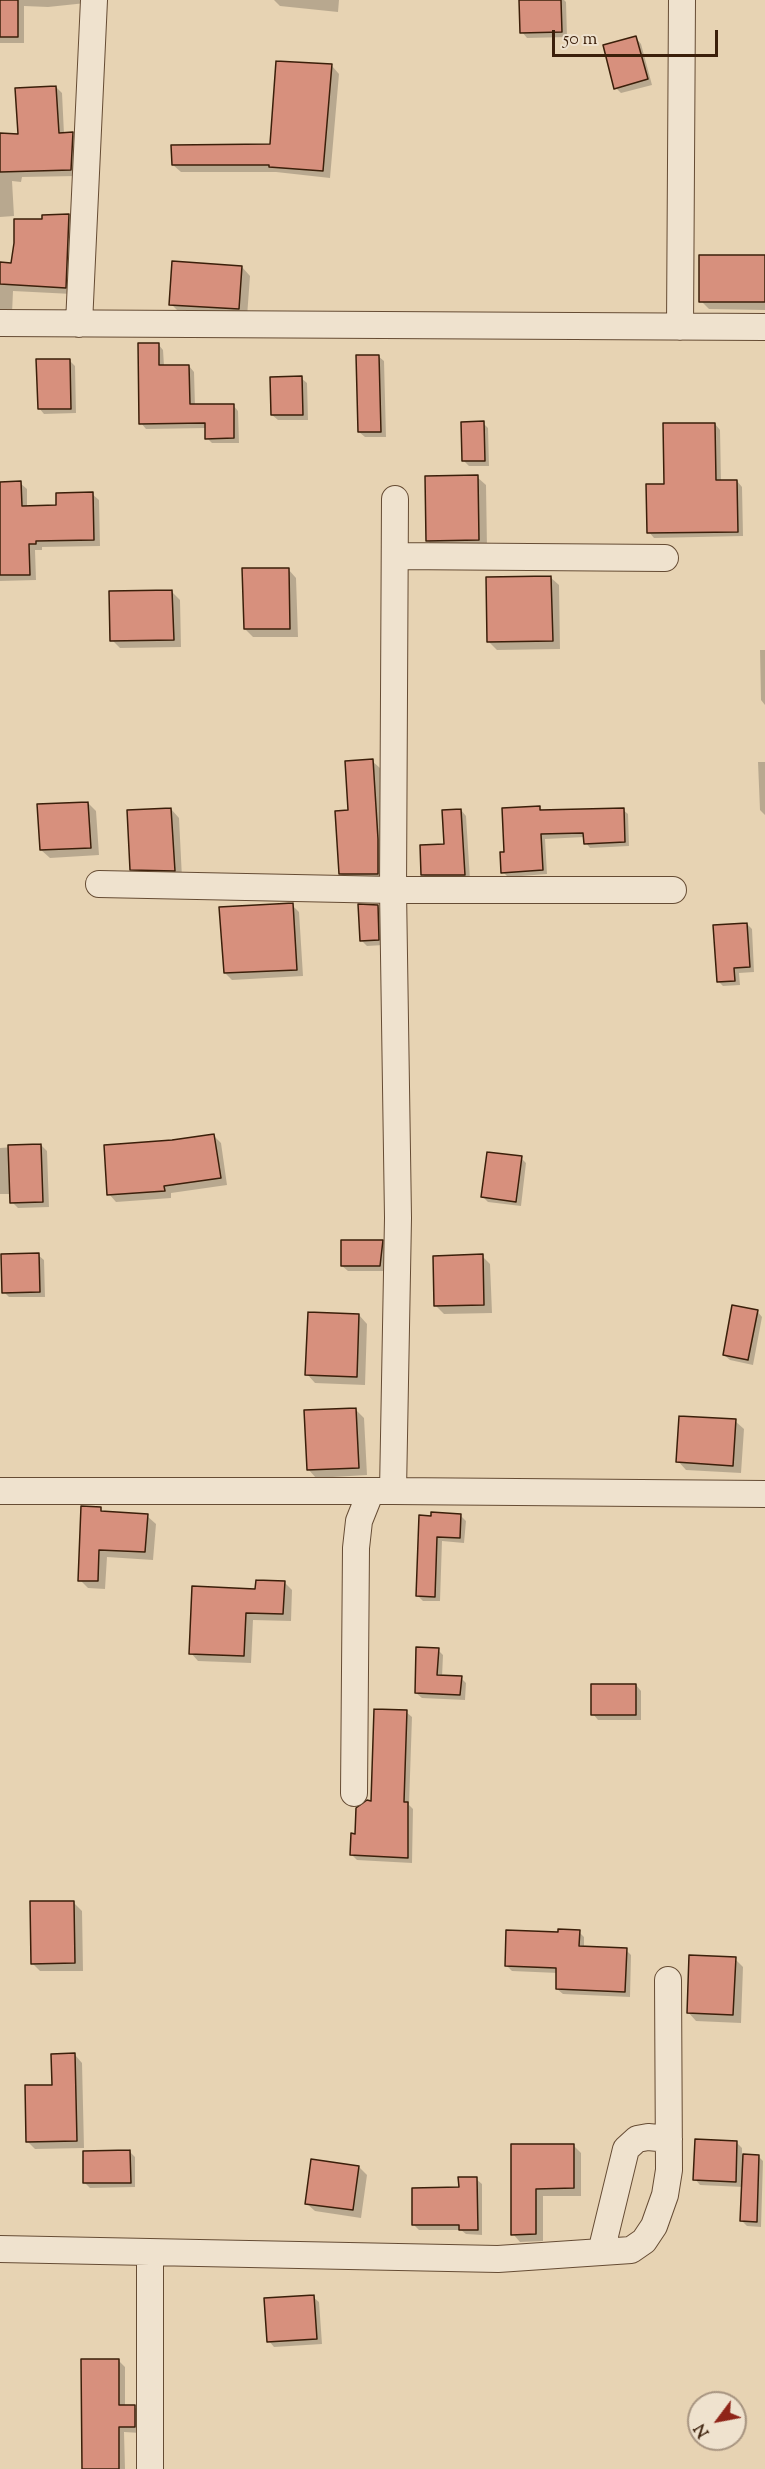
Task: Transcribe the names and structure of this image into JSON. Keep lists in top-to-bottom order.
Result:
{
  "scale_bar": "50 m",
  "north": "bottom left"
}
